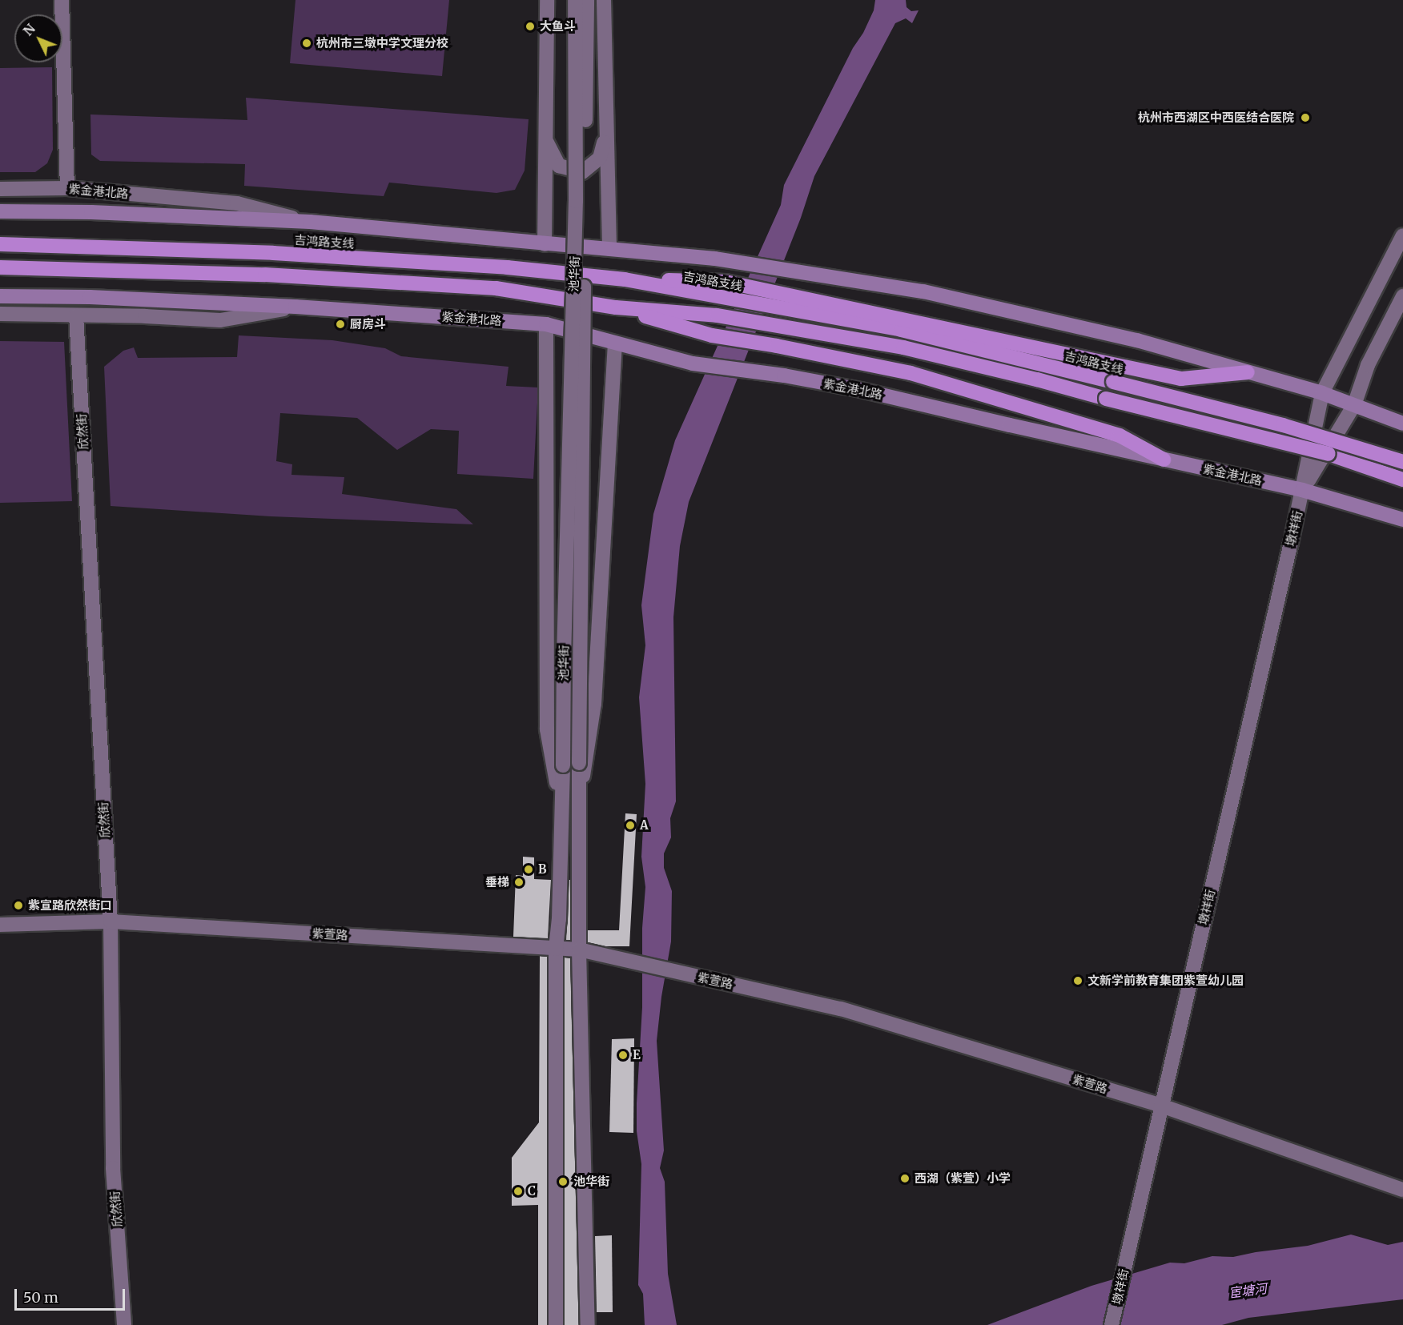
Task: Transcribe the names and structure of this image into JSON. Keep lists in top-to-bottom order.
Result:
{
  "streets": {
    "highway": ["吉鸿路支线"],
    "main road": ["紫金港北路"],
    "street": [
      "池华街",
      "欣然街",
      "墩祥街",
      "紫萱路"
    ]
  },
  "crossings": [
    ["紫金港北路", "欣然街"],
    ["紫金港北路", "墩祥街"],
    ["池华街", "紫萱路"],
    ["欣然街", "紫萱路"],
    ["墩祥街", "紫萱路"]
  ],
  "water": ["宦塘河"],
  "places": [
    "大鱼斗",
    "杭州市三墩中学文理分校",
    "杭州市西湖区中西医结合医院",
    "厨房斗",
    "A",
    "B",
    "垂梯",
    "紫宣路欣然街口",
    "文新学前教育集团紫萱幼儿园",
    "E",
    "西湖（紫萱）小学",
    "池华街",
    "C"
  ],
  "scale_bar": "50 m",
  "north": "top left"
}
